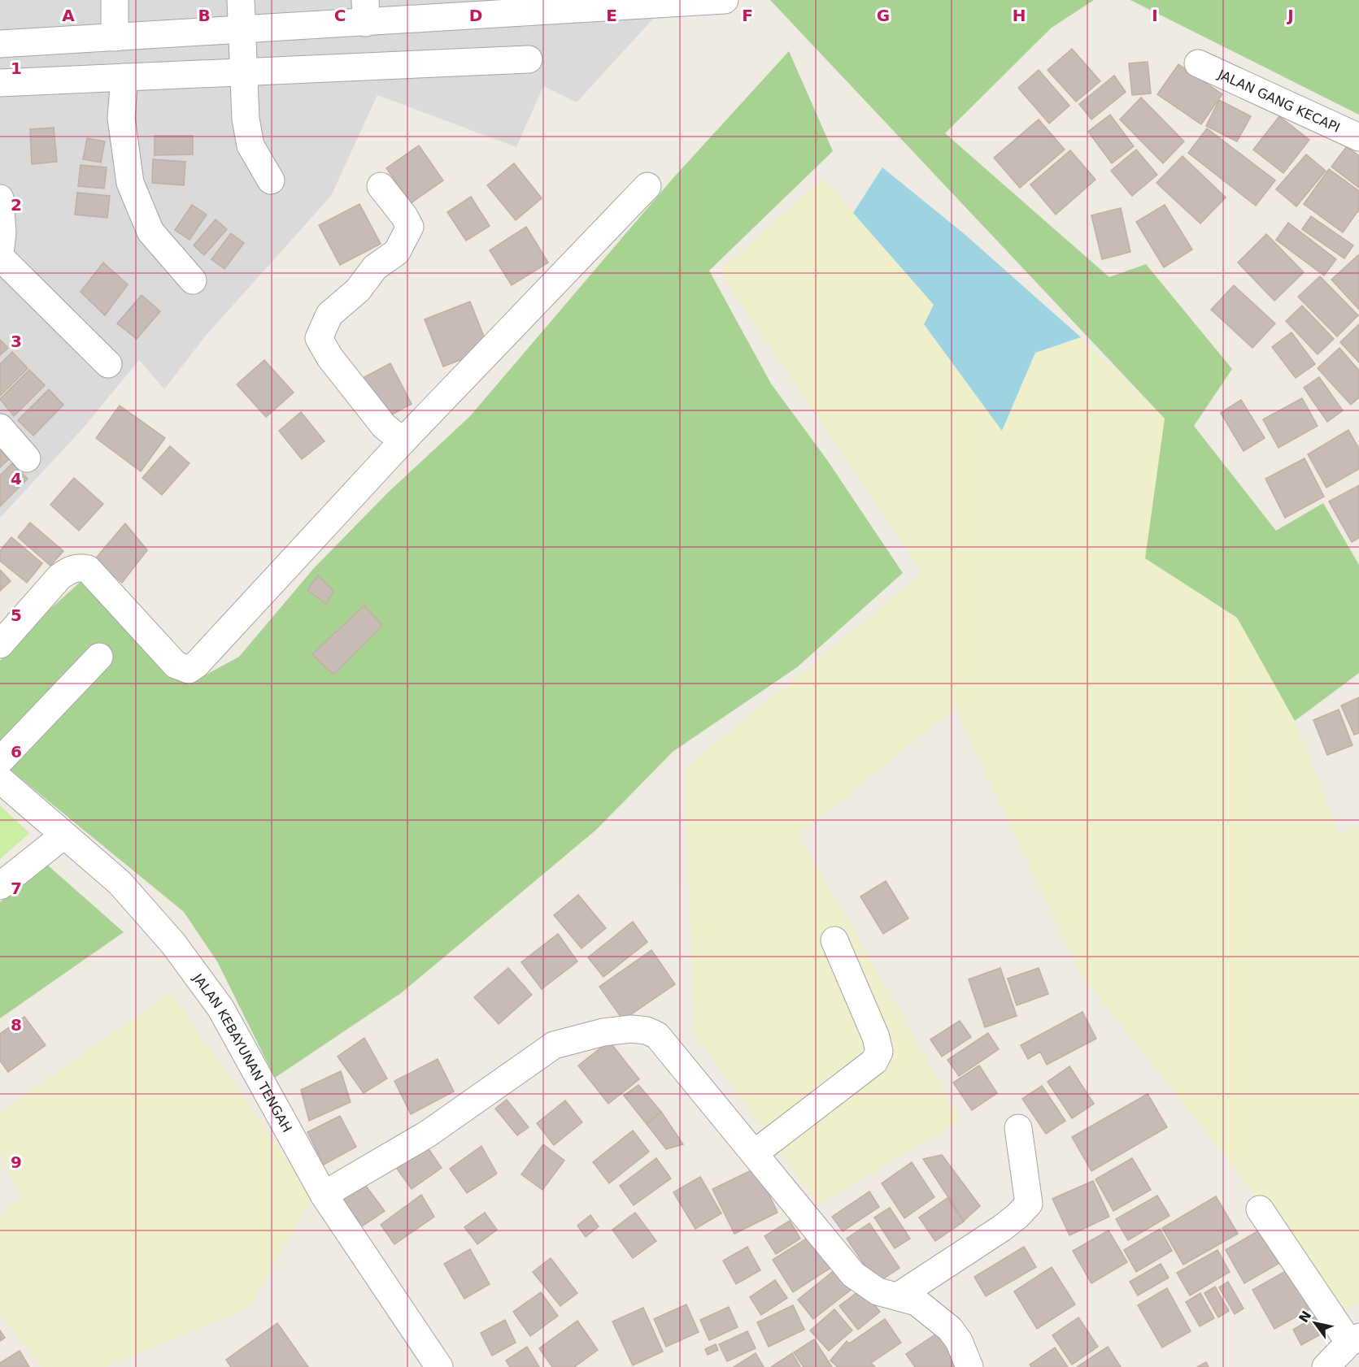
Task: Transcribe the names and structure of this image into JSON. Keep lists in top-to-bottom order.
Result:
{
  "streets": {
    "street": ["JALAN GANG KECAPI", "JALAN KEBAYUNAN TENGAH"]
  },
  "north": "top left",
  "grid": {
    "columns": [
      "A",
      "B",
      "C",
      "D",
      "E",
      "F",
      "G",
      "H",
      "I",
      "J"
    ],
    "rows": [
      "1",
      "2",
      "3",
      "4",
      "5",
      "6",
      "7",
      "8",
      "9"
    ]
  }
}
